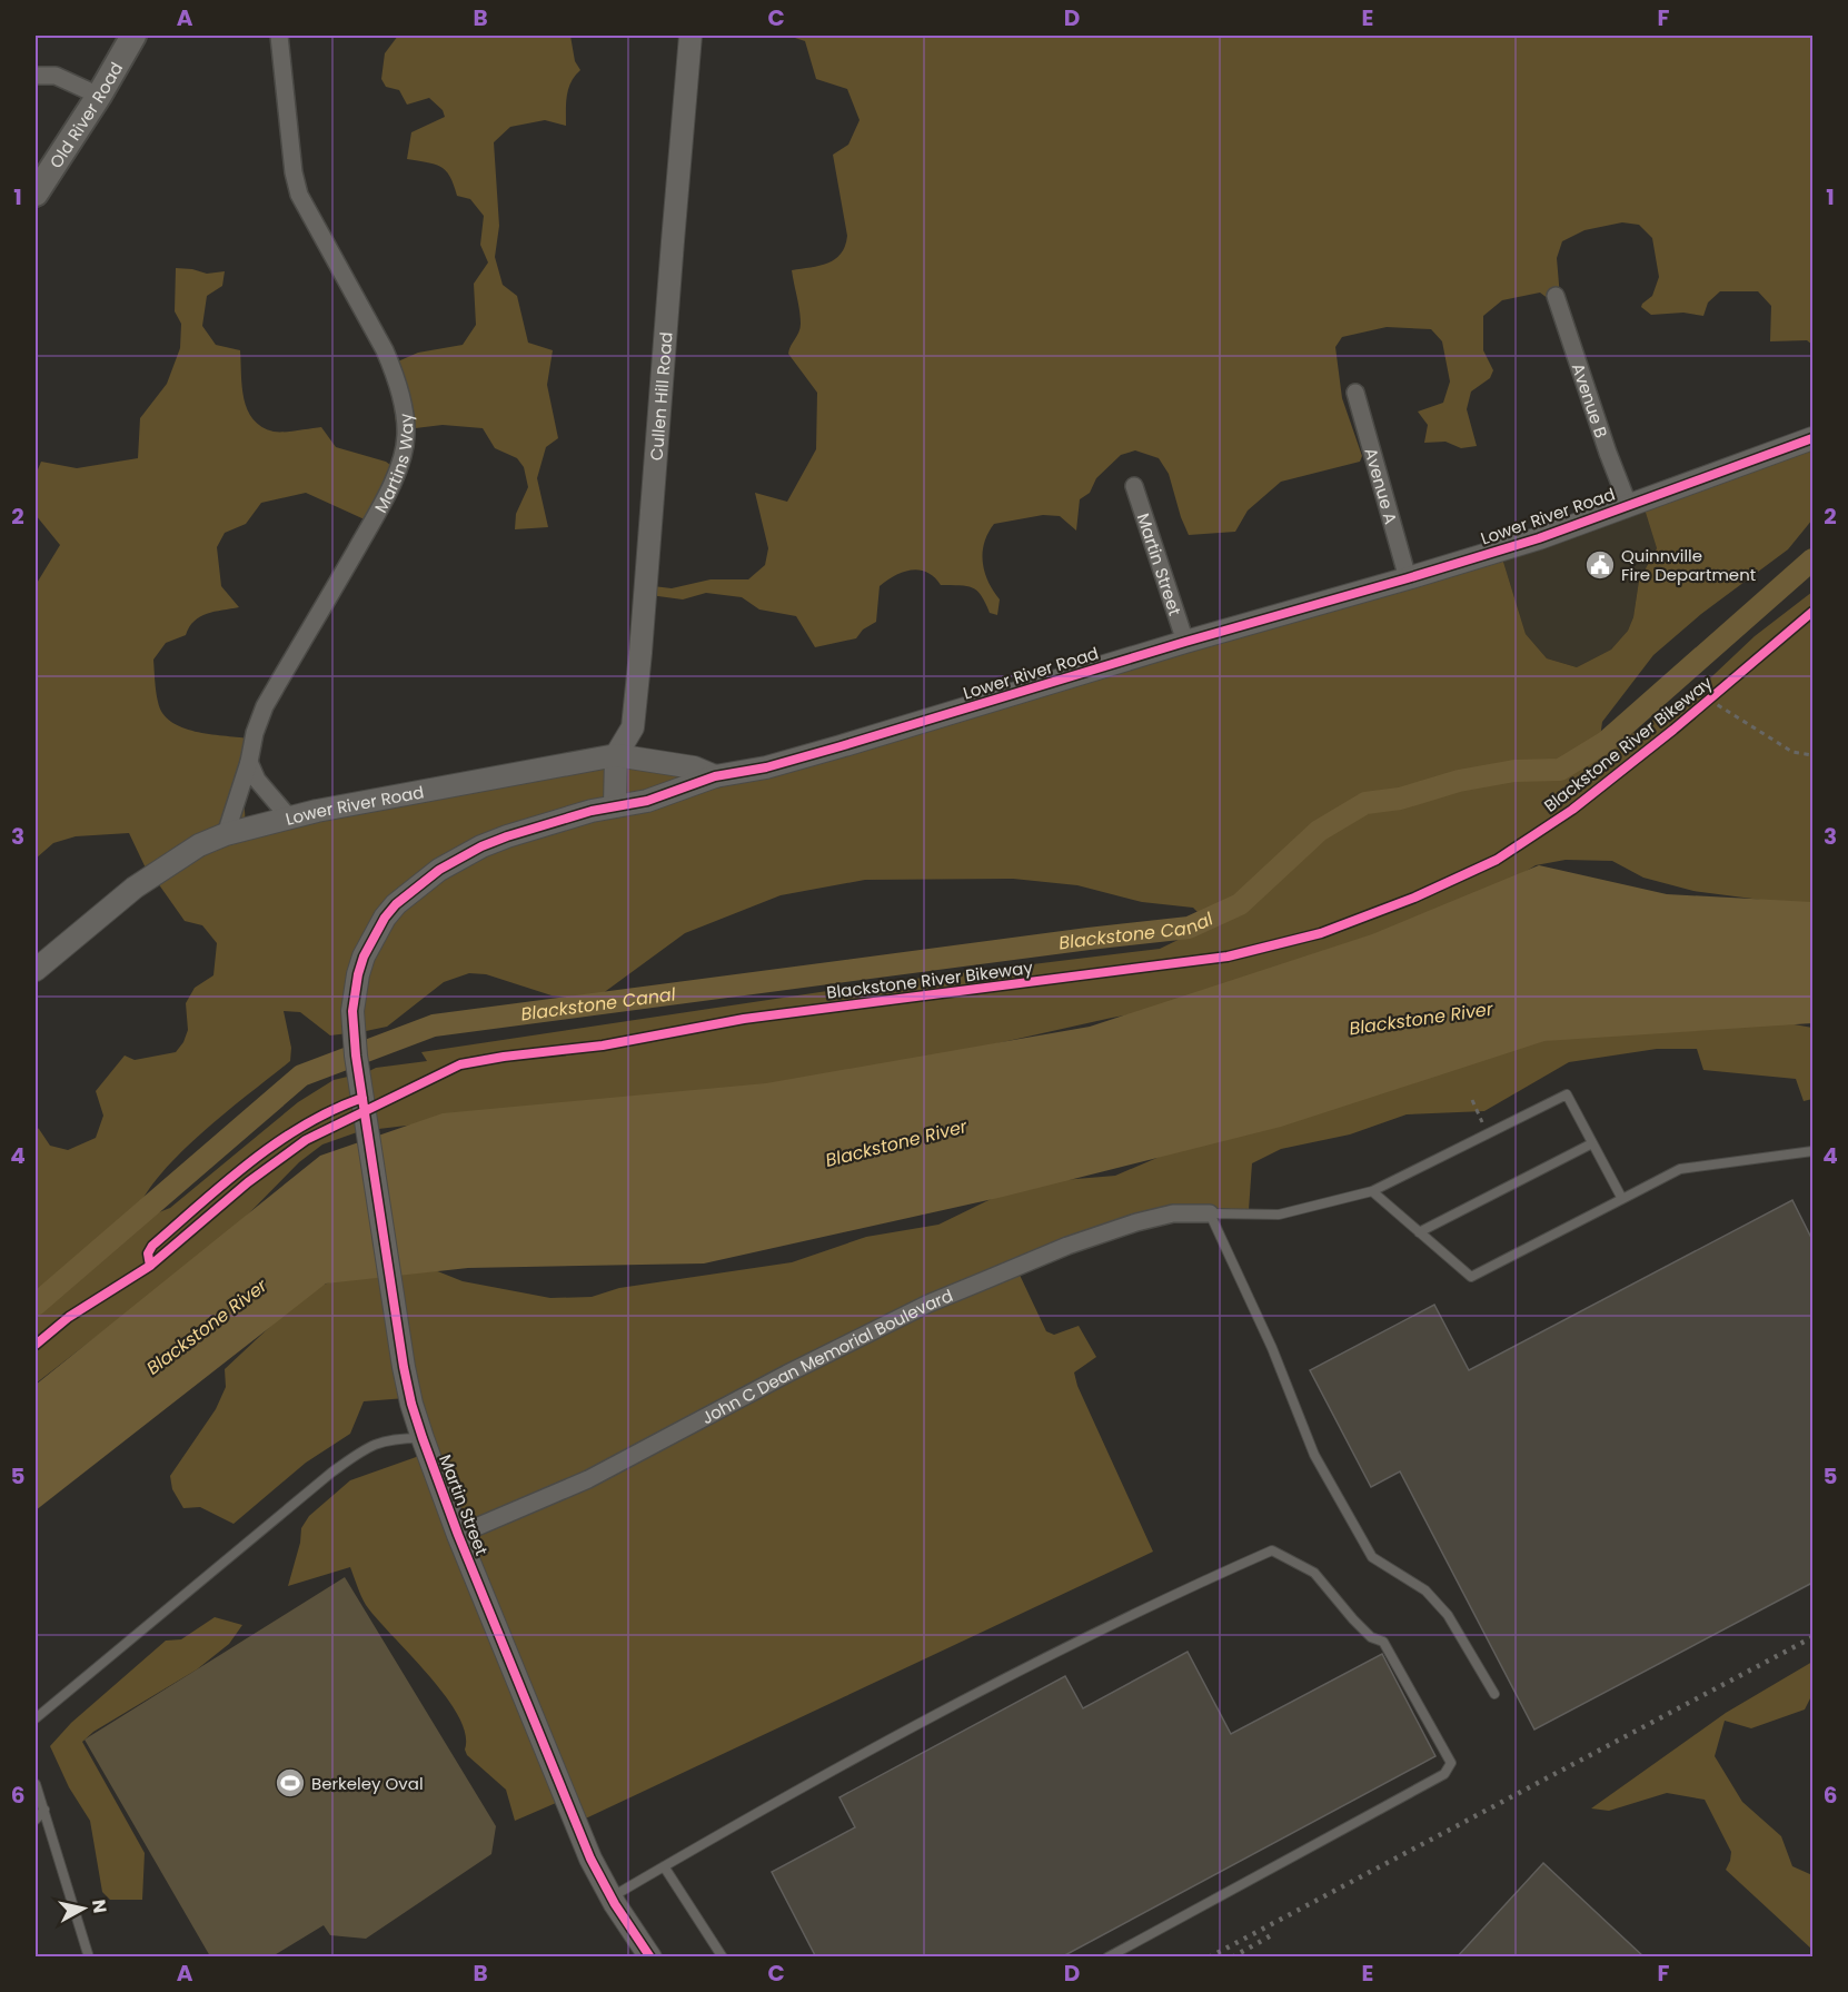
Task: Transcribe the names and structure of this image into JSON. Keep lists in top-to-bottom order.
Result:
{
  "streets": {
    "main road": ["Old River Road"],
    "street": [
      "Cullen Hill Road",
      "Avenue B",
      "Martins Way",
      "Avenue A",
      "Lower River Road",
      "Martin Street",
      "John C Dean Memorial Boulevard"
    ],
    "cycle path": ["Blackstone River Bikeway"]
  },
  "crossings": [
    ["Cullen Hill Road", "Lower River Road"],
    ["Avenue B", "Lower River Road"],
    ["Martins Way", "Lower River Road"],
    ["Avenue A", "Lower River Road"],
    ["Lower River Road", "Martin Street"],
    ["Martin Street", "John C Dean Memorial Boulevard"]
  ],
  "water": ["Blackstone Canal", "Blackstone River"],
  "places": {
    "public building": ["Quinnville Fire Department"],
    "sports": ["Berkeley Oval"]
  },
  "north": "right",
  "grid": {
    "columns": [
      "A",
      "B",
      "C",
      "D",
      "E",
      "F"
    ],
    "rows": [
      "1",
      "2",
      "3",
      "4",
      "5",
      "6"
    ]
  }
}
